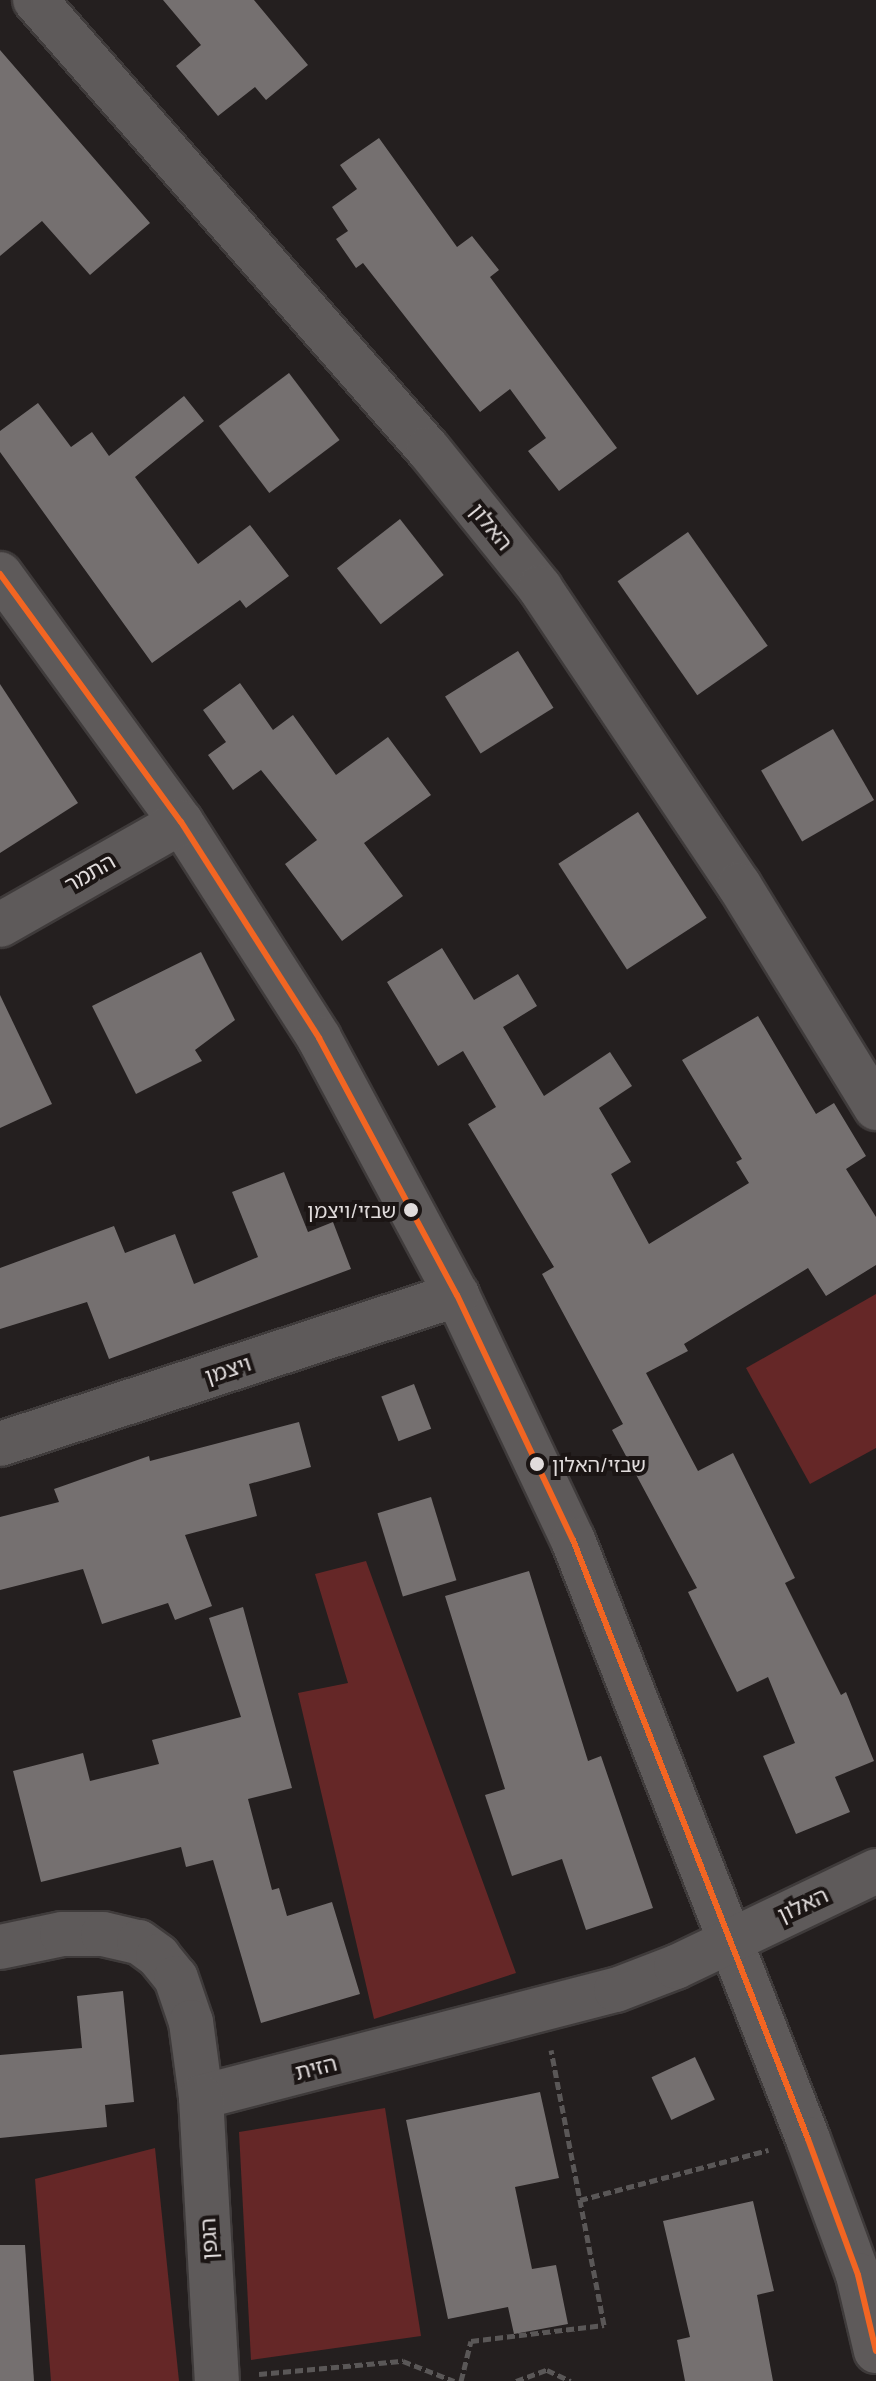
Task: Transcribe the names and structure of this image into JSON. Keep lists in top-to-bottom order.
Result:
{
  "streets": {
    "street": [
      "האלון",
      "התמר",
      "ויצמן",
      "הזית",
      "הגפן"
    ]
  },
  "crossings": [
    ["האלון", "הזית"],
    ["הזית", "הגפן"]
  ],
  "places": ["שבזי/ויצמן", "שבזי/האלון"]
}
